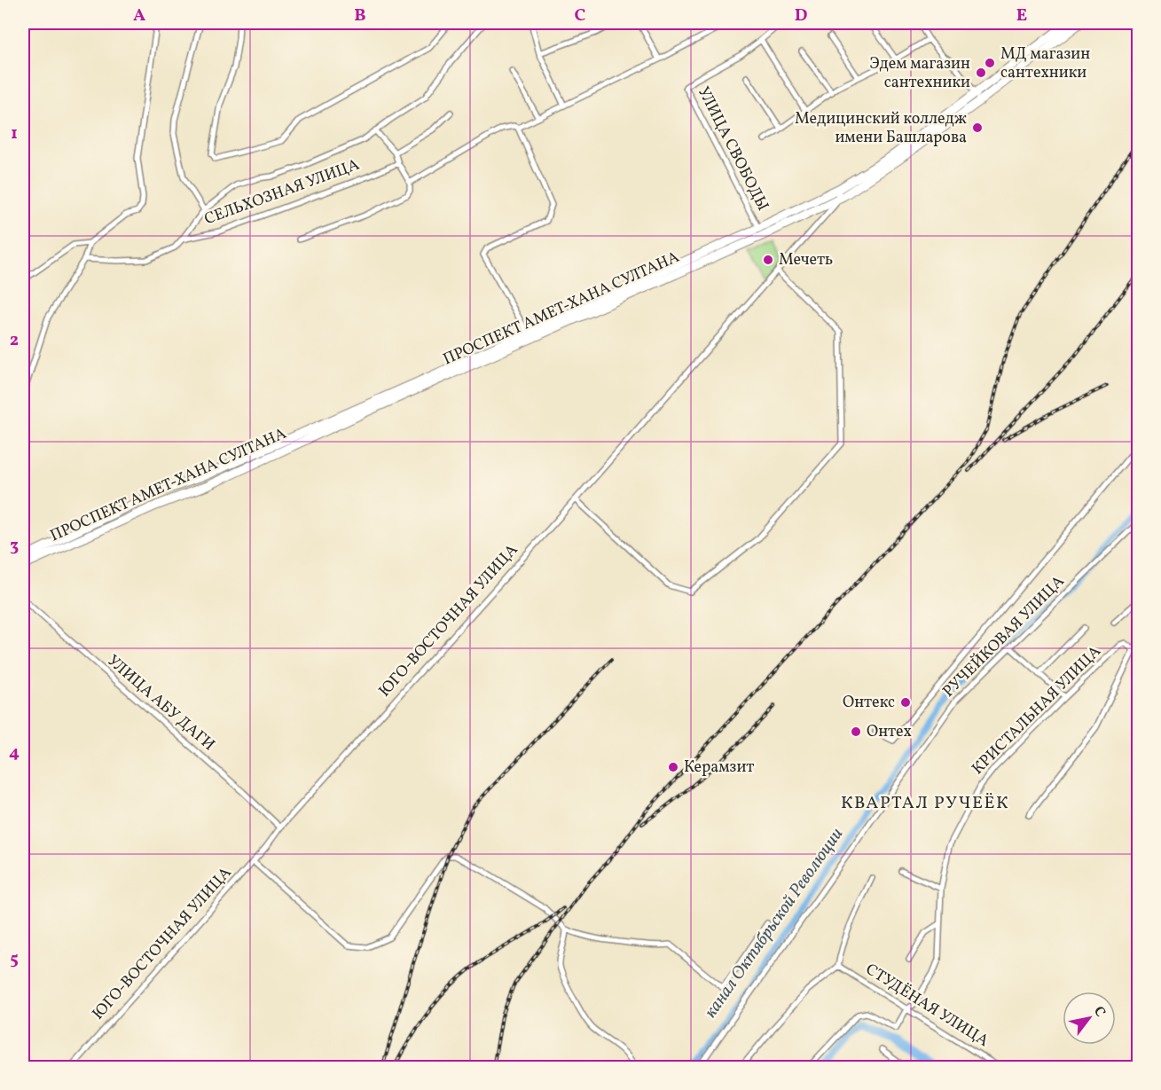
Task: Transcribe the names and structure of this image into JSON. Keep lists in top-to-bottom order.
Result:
{
  "streets": {
    "main road": ["ПРОСПЕКТ АМЕТ-ХАНА СУЛТАНА"],
    "street": [
      "УЛИЦА СВОБОДЫ",
      "СЕЛЬХОЗНАЯ УЛИЦА",
      "ЮГО-ВОСТОЧНАЯ УЛИЦА",
      "РУЧЕЙКОВАЯ УЛИЦА",
      "УЛИЦА АБУ ДАГИ",
      "КРИСТАЛЬНАЯ УЛИЦА",
      "СТУДЁНАЯ УЛИЦА"
    ]
  },
  "crossings": [
    ["УЛИЦА СВОБОДЫ", "ПРОСПЕКТ АМЕТ-ХАНА СУЛТАНА"],
    ["ПРОСПЕКТ АМЕТ-ХАНА СУЛТАНА", "ЮГО-ВОСТОЧНАЯ УЛИЦА"],
    ["ЮГО-ВОСТОЧНАЯ УЛИЦА", "УЛИЦА АБУ ДАГИ"],
    ["КРИСТАЛЬНАЯ УЛИЦА", "СТУДЁНАЯ УЛИЦА"]
  ],
  "districts": ["КВАРТАЛ РУЧЕЁК"],
  "water": ["канал Октябрьской Революции"],
  "places": [
    "МД магазин сантехники",
    "Эдем магазин сантехники",
    "Медицинский колледж имени Башларова",
    "Мечеть",
    "Онтекс",
    "Онтех",
    "Керамзит"
  ],
  "north": "top right",
  "grid": {
    "columns": [
      "A",
      "B",
      "C",
      "D",
      "E"
    ],
    "rows": [
      "1",
      "2",
      "3",
      "4",
      "5"
    ]
  }
}
